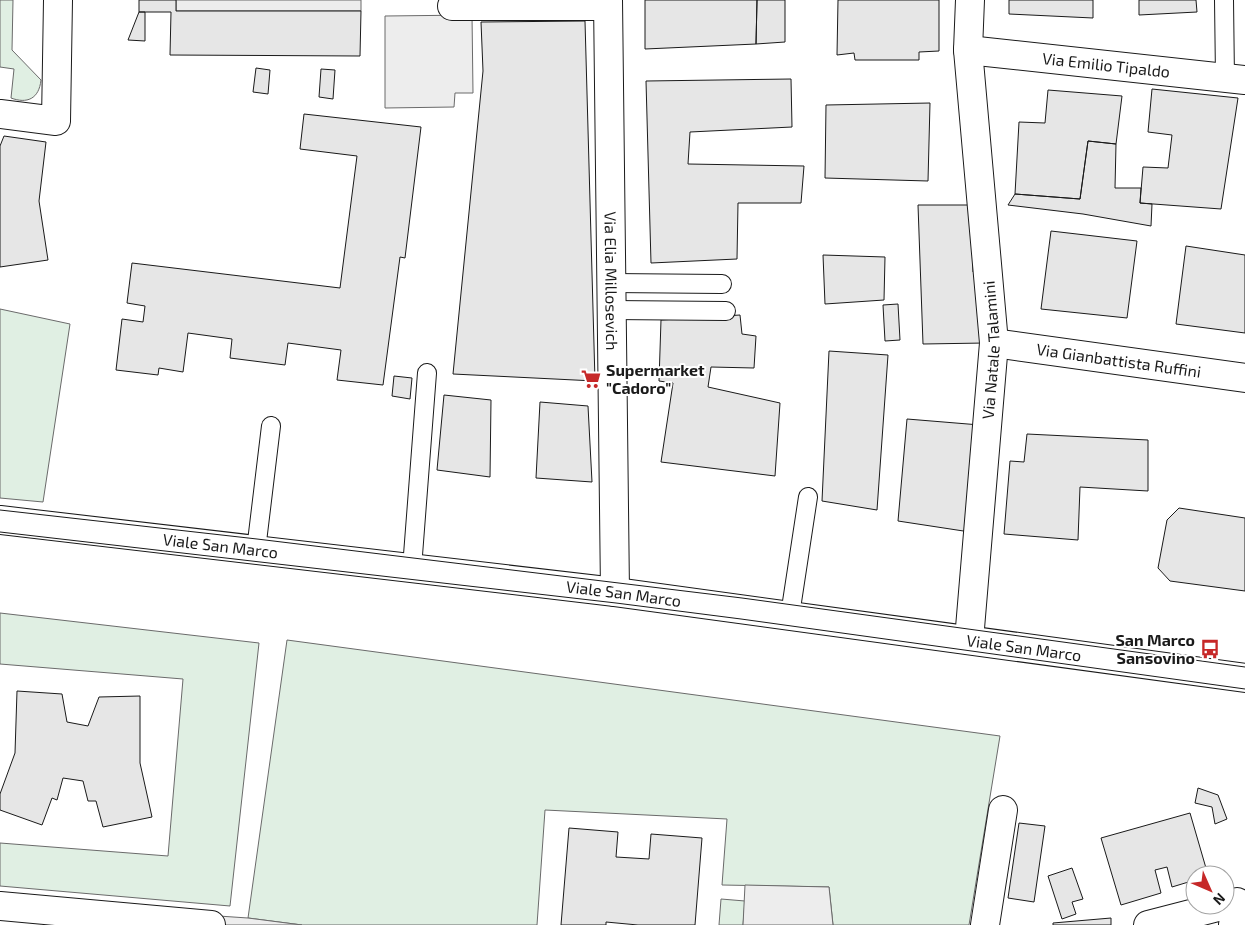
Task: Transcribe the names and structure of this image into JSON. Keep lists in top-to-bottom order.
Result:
{
  "streets": {
    "street": [
      "Via Emilio Tipaldo",
      "Via Elia Millosevich",
      "Via Natale Talamini",
      "Via Gianbattista Ruffini",
      "Viale San Marco"
    ]
  },
  "crossings": [
    ["Via Emilio Tipaldo", "Via Natale Talamini"],
    ["Via Elia Millosevich", "Viale San Marco"],
    ["Via Natale Talamini", "Via Gianbattista Ruffini"],
    ["Via Natale Talamini", "Viale San Marco"]
  ],
  "places": {
    "supermarket": ["Supermarket \"Cadoro\""],
    "bus stop": ["San Marco Sansovino"]
  },
  "north": "bottom right"
}
